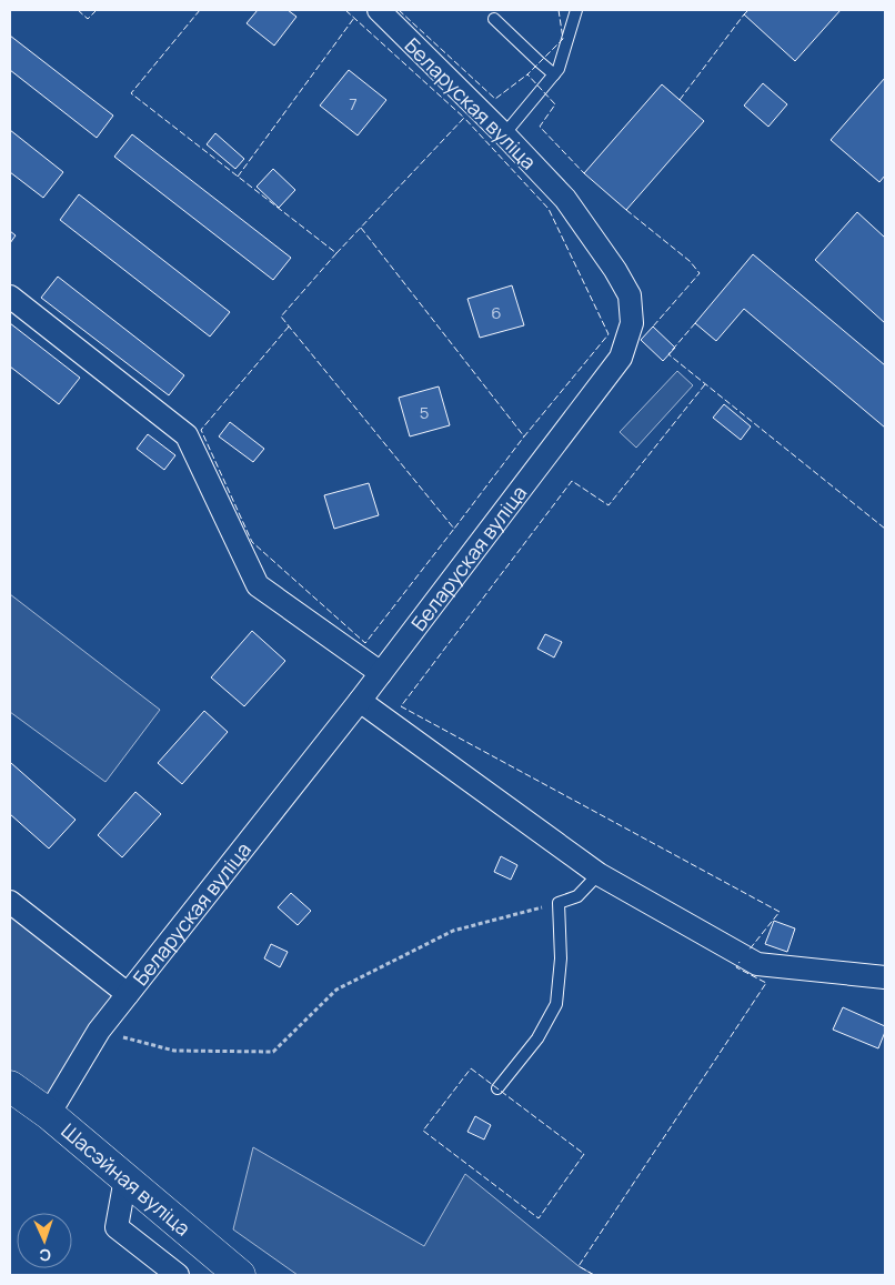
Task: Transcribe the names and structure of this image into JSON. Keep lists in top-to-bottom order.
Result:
{
  "streets": {
    "main road": ["Шасэйная вуліца"],
    "street": ["Беларуская вуліца"]
  },
  "crossings": [
    ["Беларуская вуліца", "Шасэйная вуліца"]
  ],
  "house_numbers": ["7", "6", "5"],
  "north": "bottom"
}
